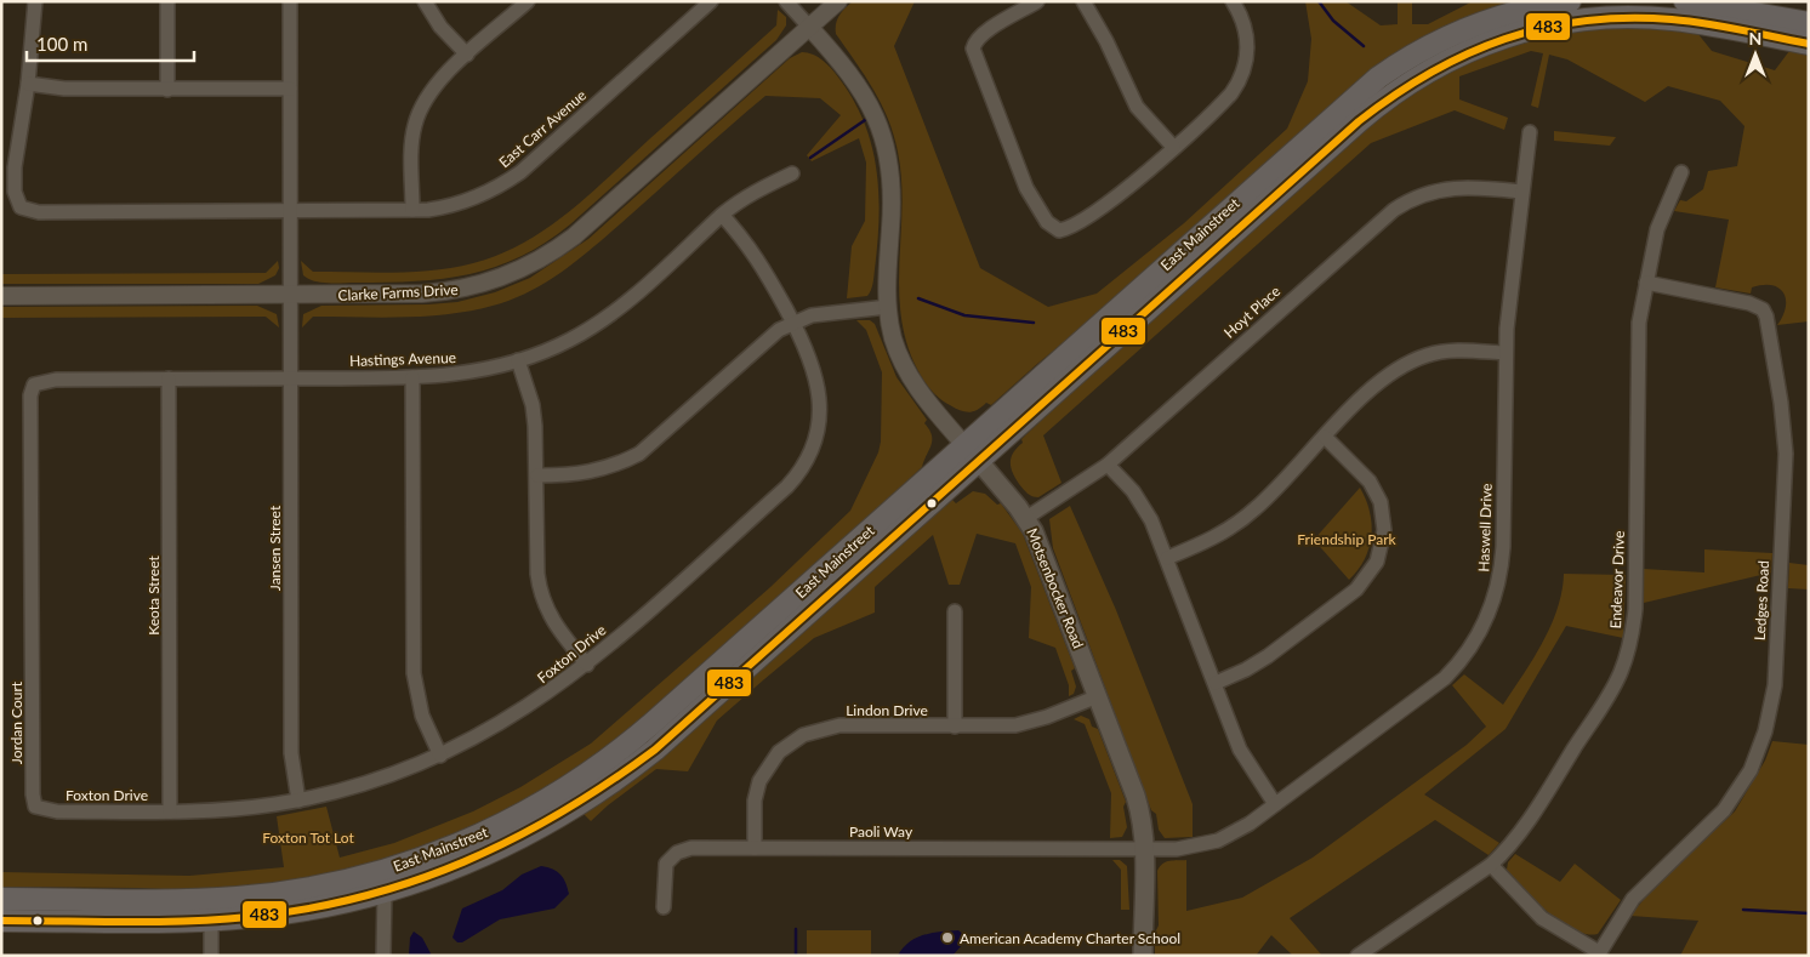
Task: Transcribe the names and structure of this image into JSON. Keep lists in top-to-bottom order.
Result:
{
  "streets": {
    "main road": ["East Mainstreet", "Motsenbocker Road"],
    "street": [
      "East Carr Avenue",
      "Clarke Farms Drive",
      "Hoyt Place",
      "Hastings Avenue",
      "Haswell Drive",
      "Jansen Street",
      "Endeavor Drive",
      "Keota Street",
      "Ledges Road",
      "Foxton Drive",
      "Lindon Drive",
      "Jordan Court",
      "Paoli Way"
    ]
  },
  "crossings": [
    ["East Carr Avenue", "Jansen Street"],
    ["East Mainstreet", "Motsenbocker Road"],
    ["Clarke Farms Drive", "Jansen Street"],
    ["Clarke Farms Drive", "Motsenbocker Road"],
    ["Hoyt Place", "Haswell Drive"],
    ["Hoyt Place", "Motsenbocker Road"],
    ["Hastings Avenue", "Jansen Street"],
    ["Hastings Avenue", "Keota Street"],
    ["Hastings Avenue", "Foxton Drive"],
    ["Hastings Avenue", "Jordan Court"],
    ["Haswell Drive", "Motsenbocker Road"],
    ["Haswell Drive", "Paoli Way"],
    ["Jansen Street", "Foxton Drive"],
    ["Endeavor Drive", "Ledges Road"],
    ["Motsenbocker Road", "Lindon Drive"],
    ["Motsenbocker Road", "Paoli Way"],
    ["Keota Street", "Foxton Drive"],
    ["Foxton Drive", "Jordan Court"],
    ["Lindon Drive", "Paoli Way"]
  ],
  "parks": ["Friendship Park", "Foxton Tot Lot"],
  "places": ["American Academy Charter School"],
  "lines": ["transit line 483"],
  "scale_bar": "100 m",
  "north": "top"
}
